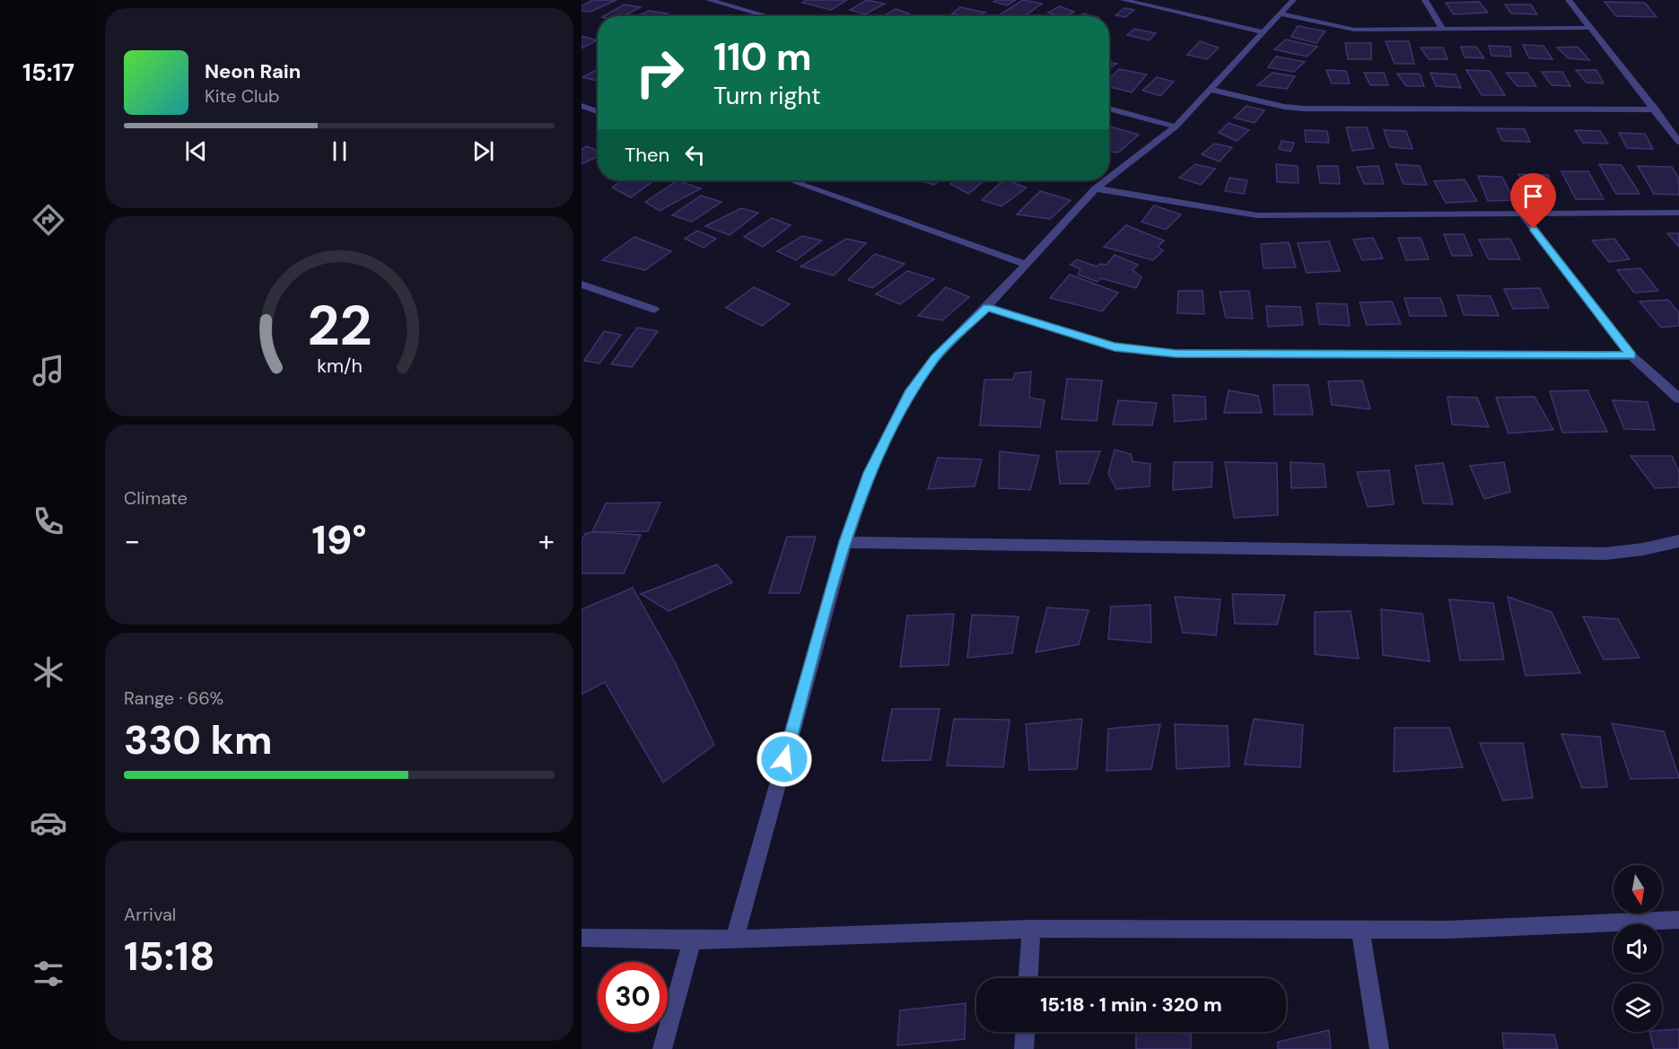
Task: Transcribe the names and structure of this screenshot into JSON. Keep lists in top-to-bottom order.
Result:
{
  "north": "bottom",
  "page": {
    "tabs": "15:17",
    "turn": ["110 m", "Turn right"],
    "song": ["Neon Rain", "Kite Club"],
    "then": "Then",
    "tile": [
      "Climate",
      ["Range · 66%", "330 km"],
      ["Arrival", "15:18"]
    ],
    "heat": ["−", "19°", "+"],
    "limit": "30",
    "trip": "15:18 · 1 min · 320 m",
    "gauge": ["22", "km/h"]
  }
}
